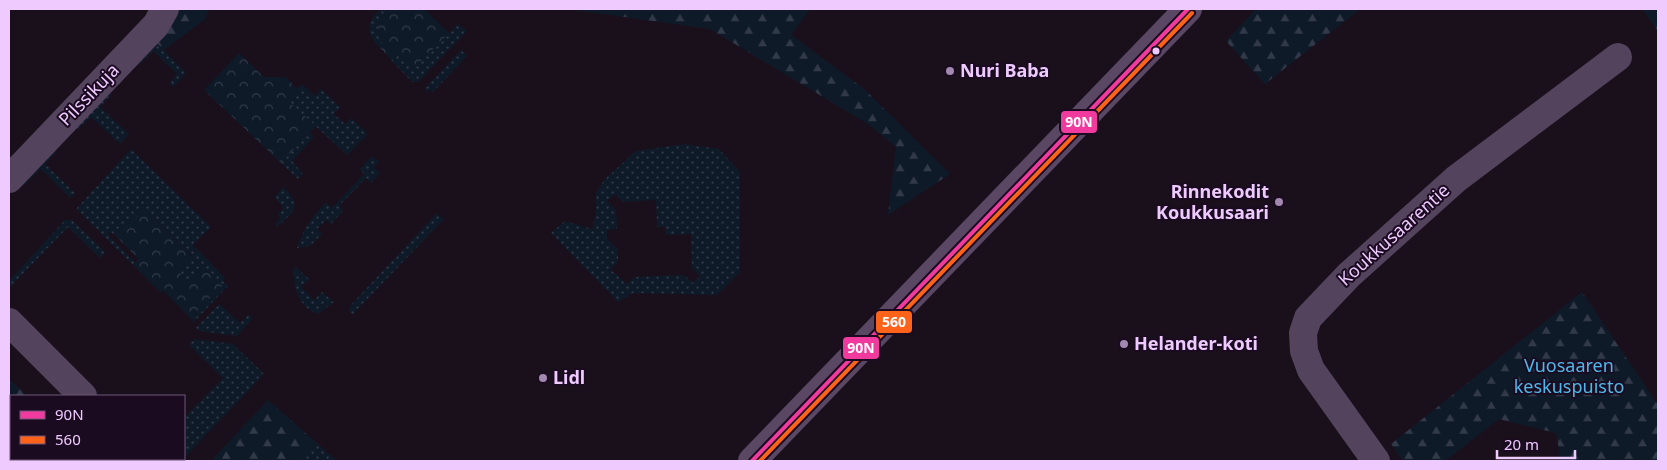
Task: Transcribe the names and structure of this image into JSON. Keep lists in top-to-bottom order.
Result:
{
  "streets": {
    "street": ["Pilssikuja", "Koukkusaarentie"]
  },
  "parks": ["Vuosaaren keskuspuisto"],
  "places": [
    "Nuri Baba",
    "Rinnekodit Koukkusaari",
    "Helander-koti",
    "Lidl"
  ],
  "lines": ["transit line 90N", "transit line 560"],
  "legend": ["90N", "560"],
  "scale_bar": "20 m"
}
